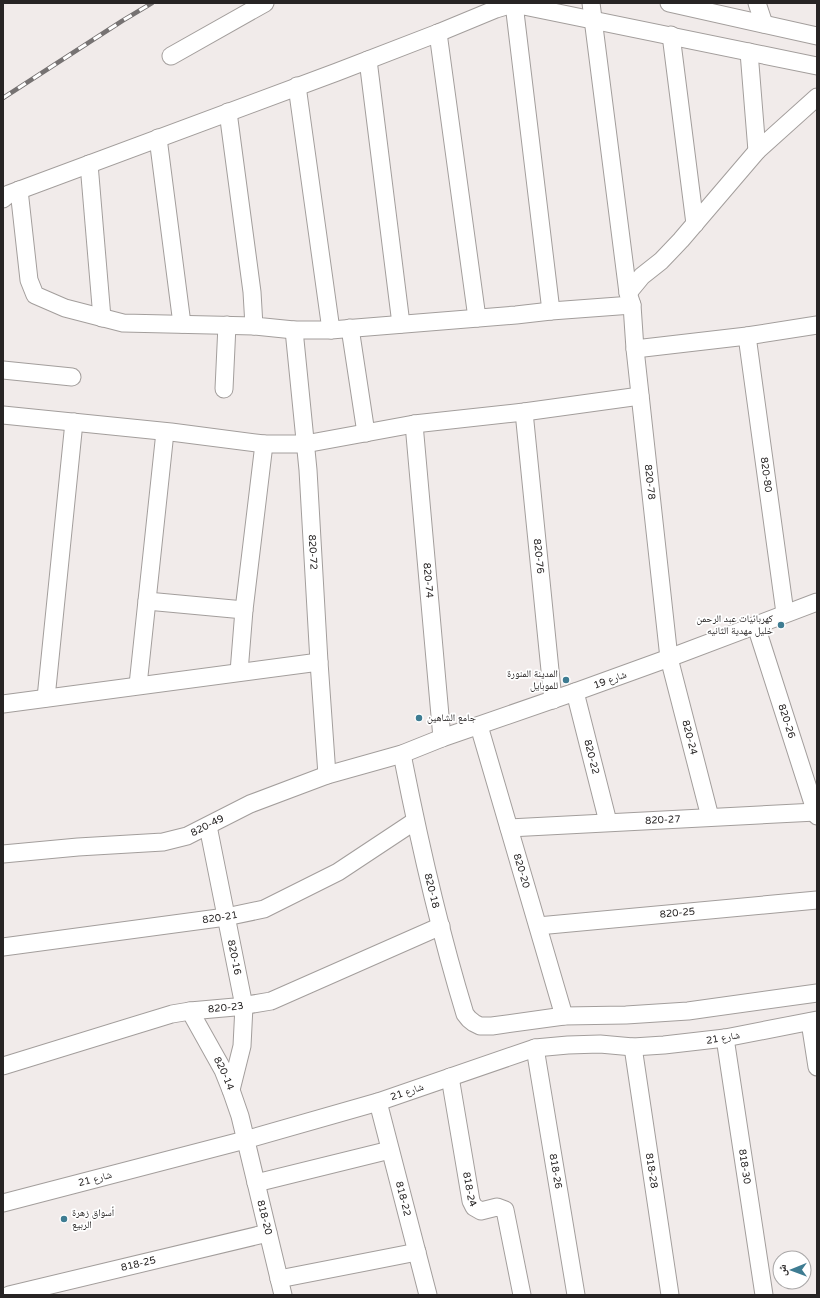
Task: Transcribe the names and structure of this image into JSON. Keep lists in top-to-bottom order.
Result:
{
  "streets": {
    "street": [
      "820-80",
      "820-78",
      "820-72",
      "820-76",
      "820-74",
      "شارع 19",
      "820-26",
      "820-24",
      "820-22",
      "820-27",
      "820-49",
      "820-20",
      "820-18",
      "820-25",
      "820-21",
      "820-16",
      "820-23",
      "شارع 21",
      "820-14",
      "818-30",
      "818-28",
      "818-26",
      "818-24",
      "818-22",
      "818-20",
      "818-25"
    ]
  },
  "crossings": [
    ["820-80", "شارع 19"],
    ["820-78", "شارع 19"],
    ["820-78", "820-24"],
    ["820-72", "820-49"],
    ["820-76", "شارع 19"],
    ["820-74", "شارع 19"],
    ["شارع 19", "820-26"],
    ["شارع 19", "820-24"],
    ["شارع 19", "820-22"],
    ["شارع 19", "820-49"],
    ["شارع 19", "820-20"],
    ["شارع 19", "820-18"],
    ["820-26", "820-27"],
    ["820-24", "820-27"],
    ["820-22", "820-27"],
    ["820-27", "820-20"],
    ["820-49", "820-18"],
    ["820-49", "820-16"],
    ["820-20", "820-18"],
    ["820-20", "820-25"],
    ["820-18", "820-21"],
    ["820-18", "820-23"],
    ["820-21", "820-16"],
    ["820-16", "820-23"],
    ["820-16", "820-14"],
    ["820-23", "820-14"],
    ["شارع 21", "820-14"],
    ["شارع 21", "818-30"],
    ["شارع 21", "818-28"],
    ["شارع 21", "818-26"],
    ["شارع 21", "818-24"],
    ["شارع 21", "818-22"],
    ["شارع 21", "818-20"],
    ["820-14", "818-20"],
    ["818-20", "818-25"]
  ],
  "places": [
    "كهربائيات عبد الرحمن خليل مهدية الثانيه",
    "المدينة المنورة للموبايل",
    "جامع الشاهين",
    "أسواق زهرة الربيع"
  ],
  "north": "left"
}
